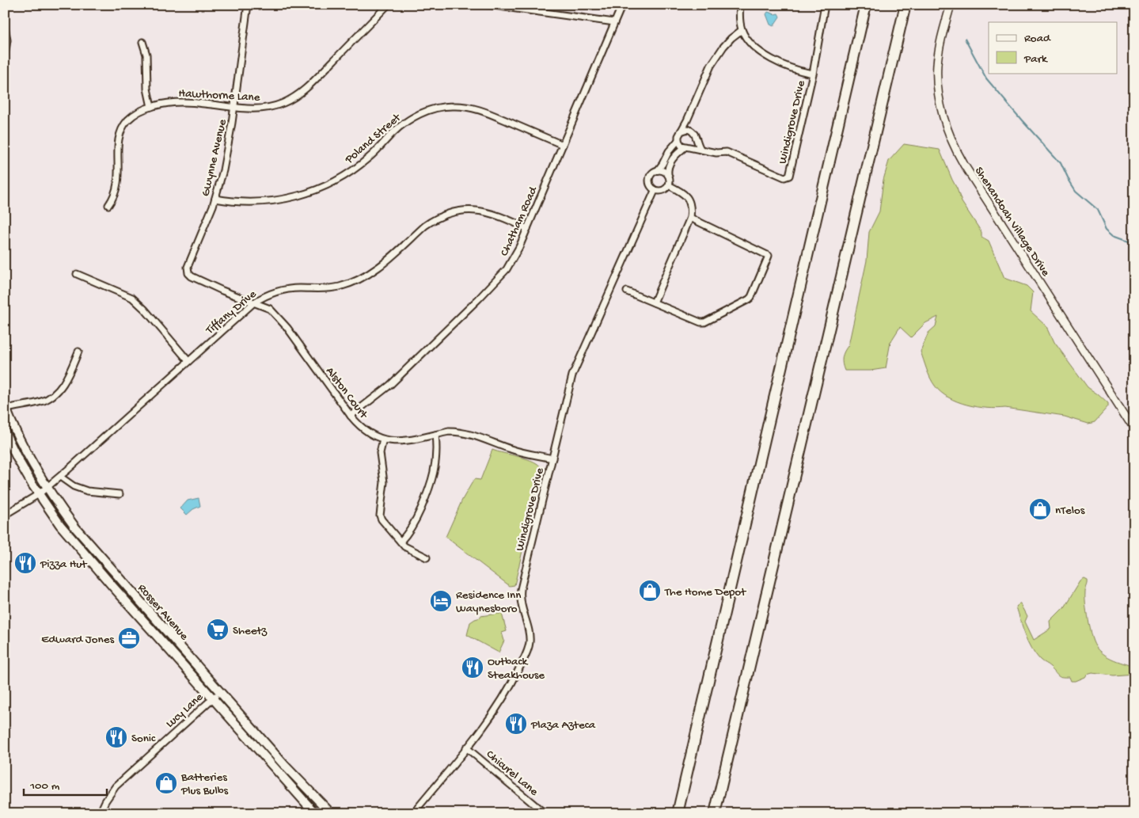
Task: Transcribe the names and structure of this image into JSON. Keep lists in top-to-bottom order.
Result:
{
  "streets": {
    "main road": ["Rosser Avenue"],
    "street": [
      "Hawthorne Lane",
      "Windigrove Drive",
      "Poland Street",
      "Gwynne Avenue",
      "Chatham Road",
      "Shenandoah Village Drive",
      "Tiffany Drive",
      "Alston Court",
      "Lucy Lane",
      "Chicurel Lane"
    ]
  },
  "crossings": [
    ["Hawthorne Lane", "Gwynne Avenue"],
    ["Windigrove Drive", "Alston Court"],
    ["Windigrove Drive", "Chicurel Lane"],
    ["Poland Street", "Gwynne Avenue"],
    ["Poland Street", "Chatham Road"],
    ["Gwynne Avenue", "Alston Court"],
    ["Chatham Road", "Tiffany Drive"],
    ["Chatham Road", "Alston Court"],
    ["Tiffany Drive", "Alston Court"],
    ["Tiffany Drive", "Rosser Avenue"],
    ["Rosser Avenue", "Lucy Lane"]
  ],
  "places": {
    "shop": ["nTelos", "The Home Depot", "Batteries Plus Bulbs"],
    "restaurant": [
      "Pizza Hut",
      "Outback Steakhouse",
      "Plaza Azteca",
      "Sonic"
    ],
    "hotel": ["Residence Inn Waynesboro"],
    "supermarket": ["Sheetz"],
    "office": ["Edward Jones"]
  },
  "legend": ["Road", "Park"],
  "scale_bar": "100 m"
}
